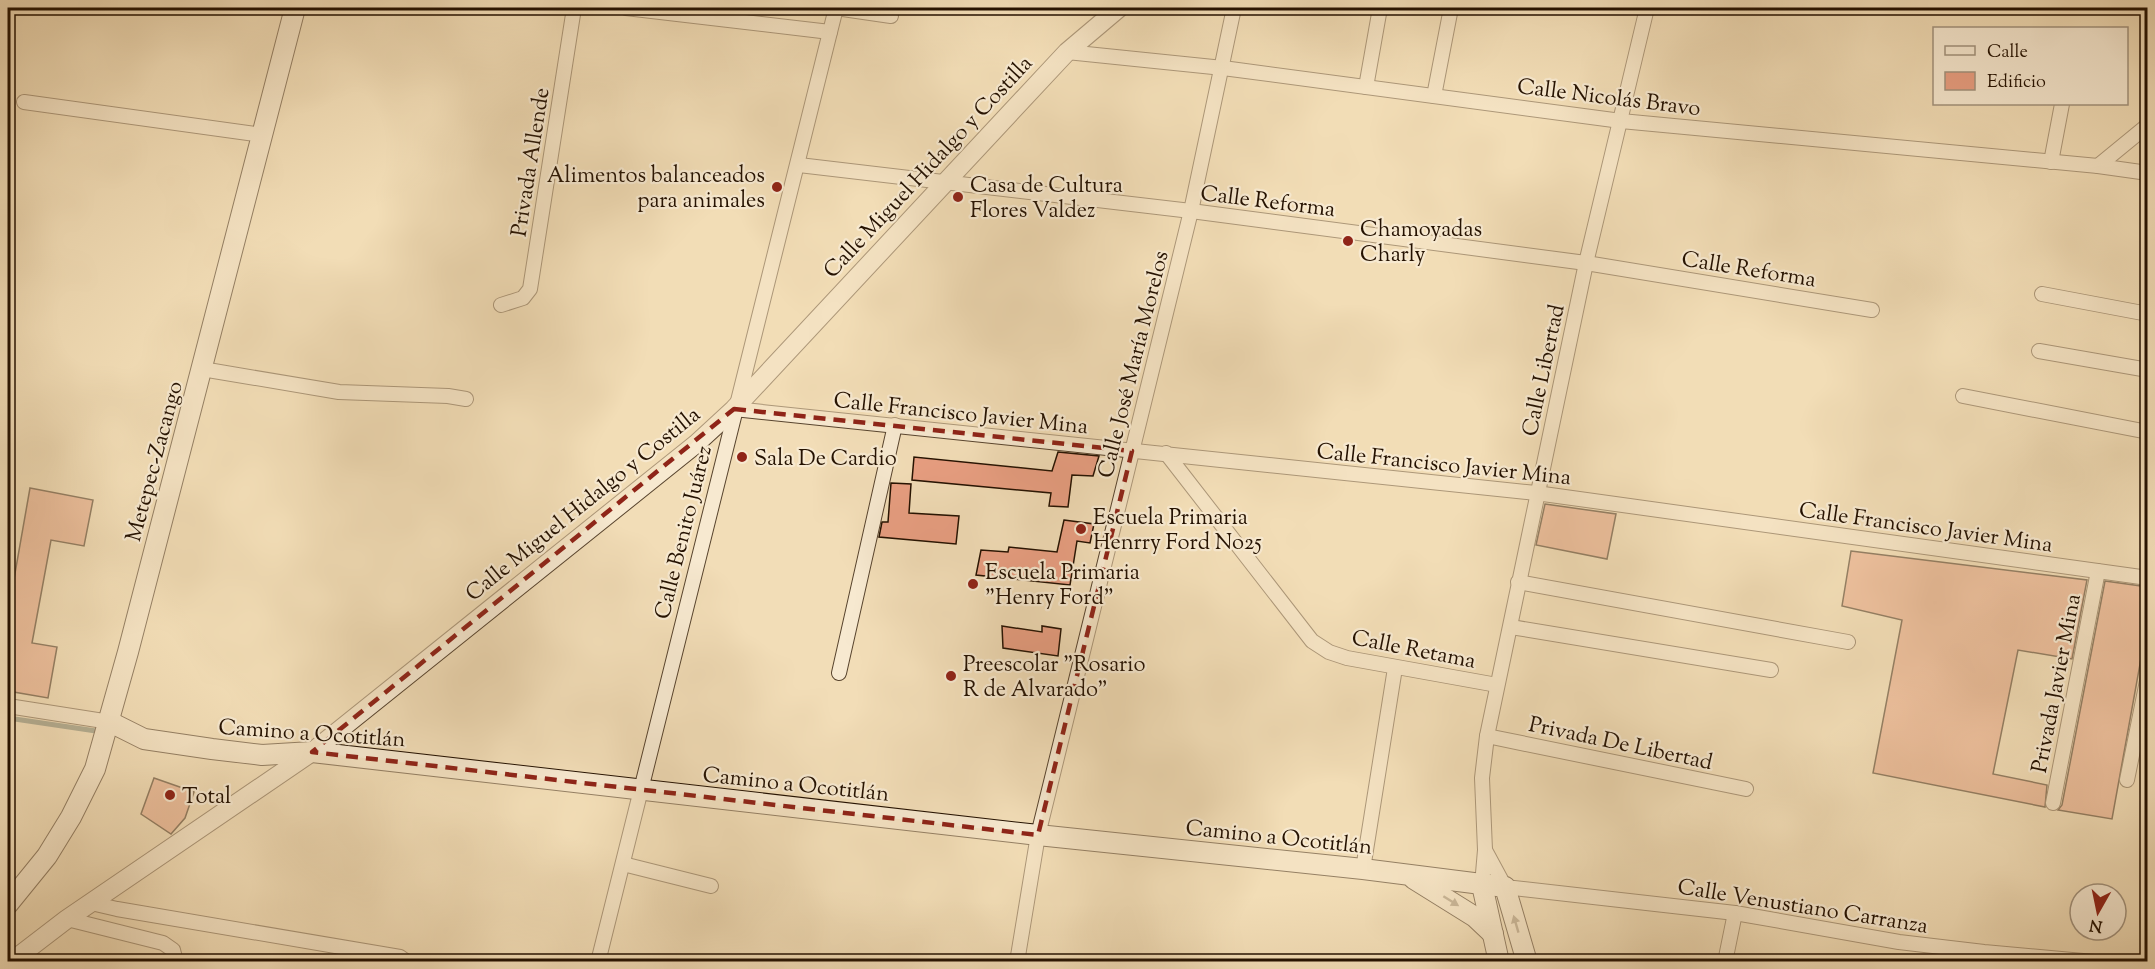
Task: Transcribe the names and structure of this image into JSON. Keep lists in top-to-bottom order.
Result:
{
  "streets": {
    "main road": ["Metepec-Zacango", "Camino a Ocotitlán"],
    "street": [
      "Calle Nicolás Bravo",
      "Privada Allende",
      "Calle Miguel Hidalgo y Costilla",
      "Calle Reforma",
      "Calle José María Morelos",
      "Calle Libertad",
      "Calle Francisco Javier Mina",
      "Calle Benito Juárez",
      "Calle Retama",
      "Privada Javier Mina",
      "Privada De Libertad",
      "Calle Venustiano Carranza"
    ]
  },
  "crossings": [
    ["Calle Nicolás Bravo", "Calle Miguel Hidalgo y Costilla"],
    ["Calle Nicolás Bravo", "Calle José María Morelos"],
    ["Calle Nicolás Bravo", "Calle Libertad"],
    ["Calle Miguel Hidalgo y Costilla", "Calle Reforma"],
    ["Calle Miguel Hidalgo y Costilla", "Calle Francisco Javier Mina"],
    ["Calle Miguel Hidalgo y Costilla", "Calle Benito Juárez"],
    ["Calle Miguel Hidalgo y Costilla", "Camino a Ocotitlán"],
    ["Calle Reforma", "Calle José María Morelos"],
    ["Calle Reforma", "Calle Libertad"],
    ["Calle Reforma", "Calle Benito Juárez"],
    ["Calle José María Morelos", "Calle Francisco Javier Mina"],
    ["Calle José María Morelos", "Camino a Ocotitlán"],
    ["Calle Libertad", "Calle Francisco Javier Mina"],
    ["Calle Libertad", "Calle Retama"],
    ["Calle Libertad", "Camino a Ocotitlán"],
    ["Calle Libertad", "Privada De Libertad"],
    ["Calle Libertad", "Calle Venustiano Carranza"],
    ["Calle Francisco Javier Mina", "Calle Benito Juárez"],
    ["Calle Francisco Javier Mina", "Calle Retama"],
    ["Calle Francisco Javier Mina", "Privada Javier Mina"],
    ["Metepec-Zacango", "Camino a Ocotitlán"],
    ["Calle Benito Juárez", "Camino a Ocotitlán"],
    ["Camino a Ocotitlán", "Calle Venustiano Carranza"]
  ],
  "places": [
    "Alimentos balanceados para animales",
    "Casa de Cultura Flores Valdez",
    "Chamoyadas Charly",
    "Sala De Cardio",
    "Escuela Primaria Henrry Ford No25",
    "Escuela Primaria \"Henry Ford\"",
    "Preescolar \"Rosario R de Alvarado\"",
    "Total"
  ],
  "legend": ["Calle", "Edificio"],
  "north": "bottom"
}
